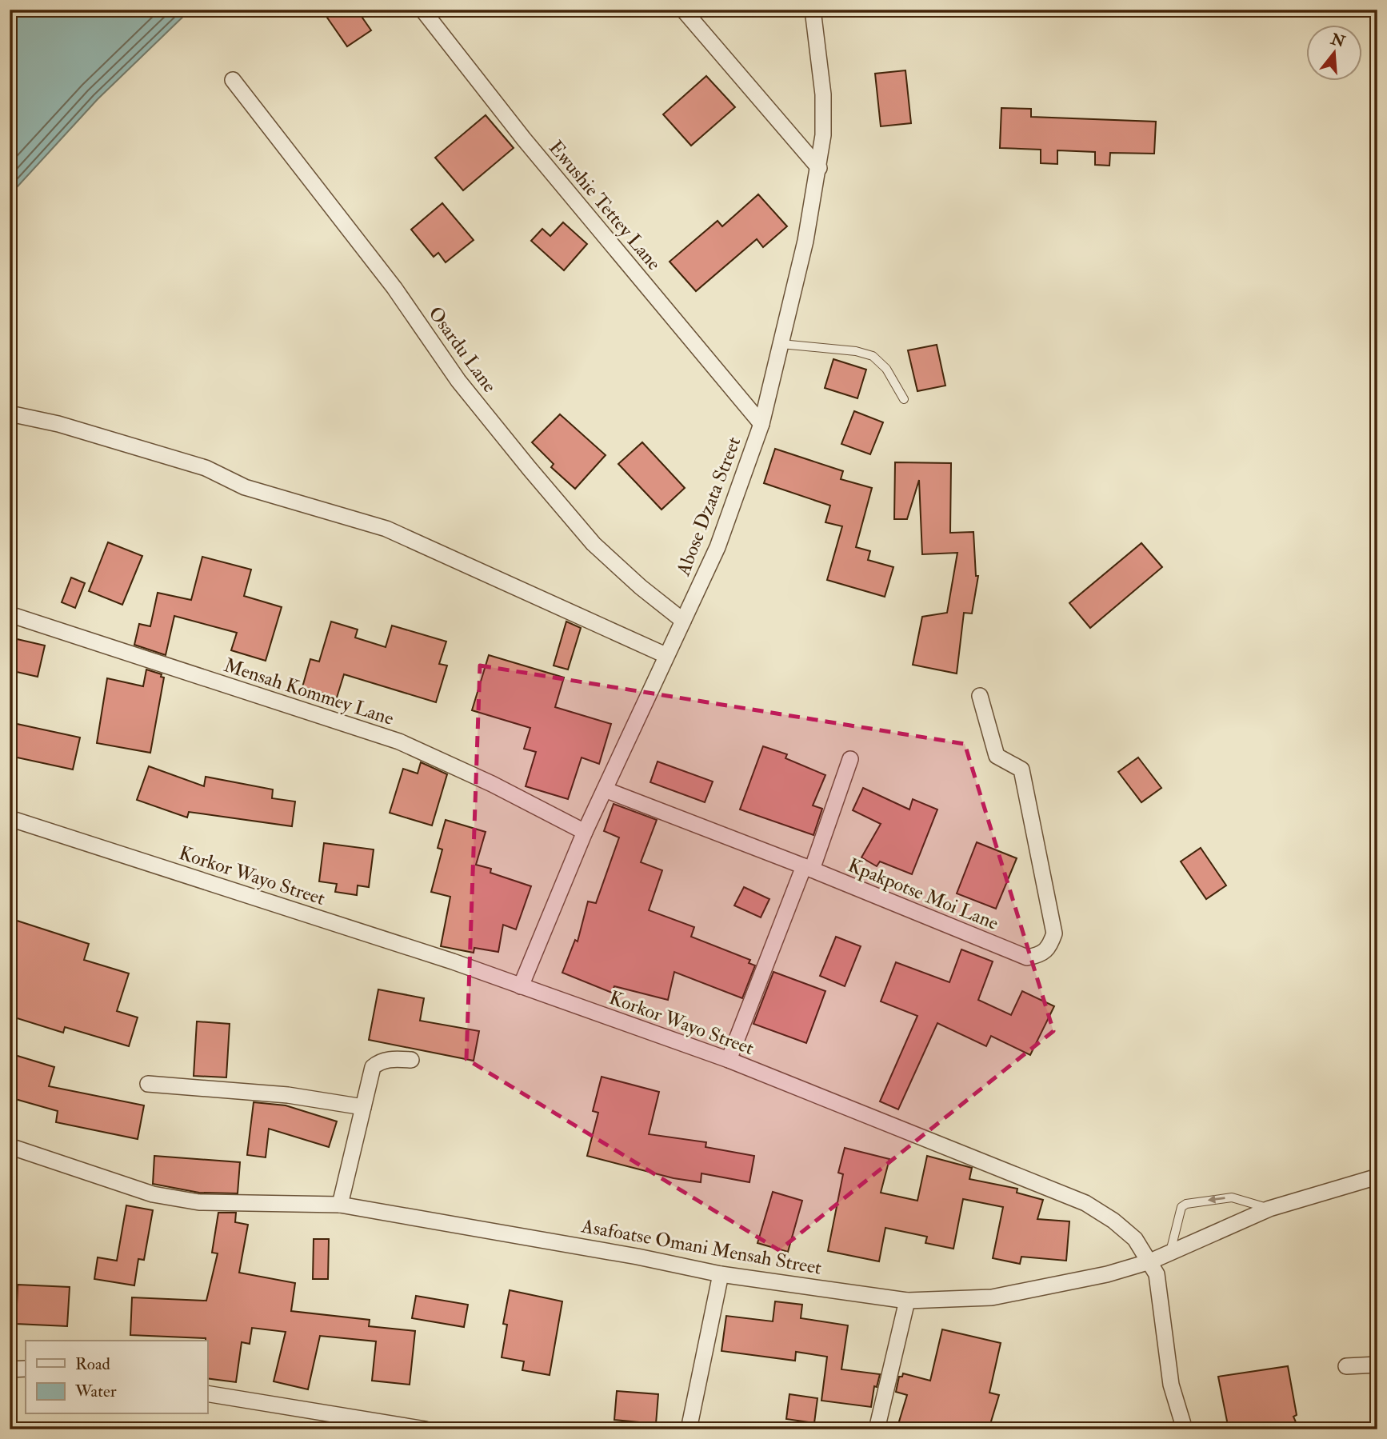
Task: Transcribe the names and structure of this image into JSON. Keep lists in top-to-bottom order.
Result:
{
  "streets": {
    "street": [
      "Ewushie Tettey Lane",
      "Osardu Lane",
      "Abose Dzata Street",
      "Mensah Kommey Lane",
      "Korkor Wayo Street",
      "Kpakpotse Moi Lane",
      "Asafoatse Omani Mensah Street"
    ]
  },
  "crossings": [
    ["Ewushie Tettey Lane", "Abose Dzata Street"],
    ["Osardu Lane", "Abose Dzata Street"],
    ["Abose Dzata Street", "Mensah Kommey Lane"],
    ["Abose Dzata Street", "Korkor Wayo Street"],
    ["Korkor Wayo Street", "Asafoatse Omani Mensah Street"]
  ],
  "legend": ["Road", "Water"],
  "north": "top"
}
